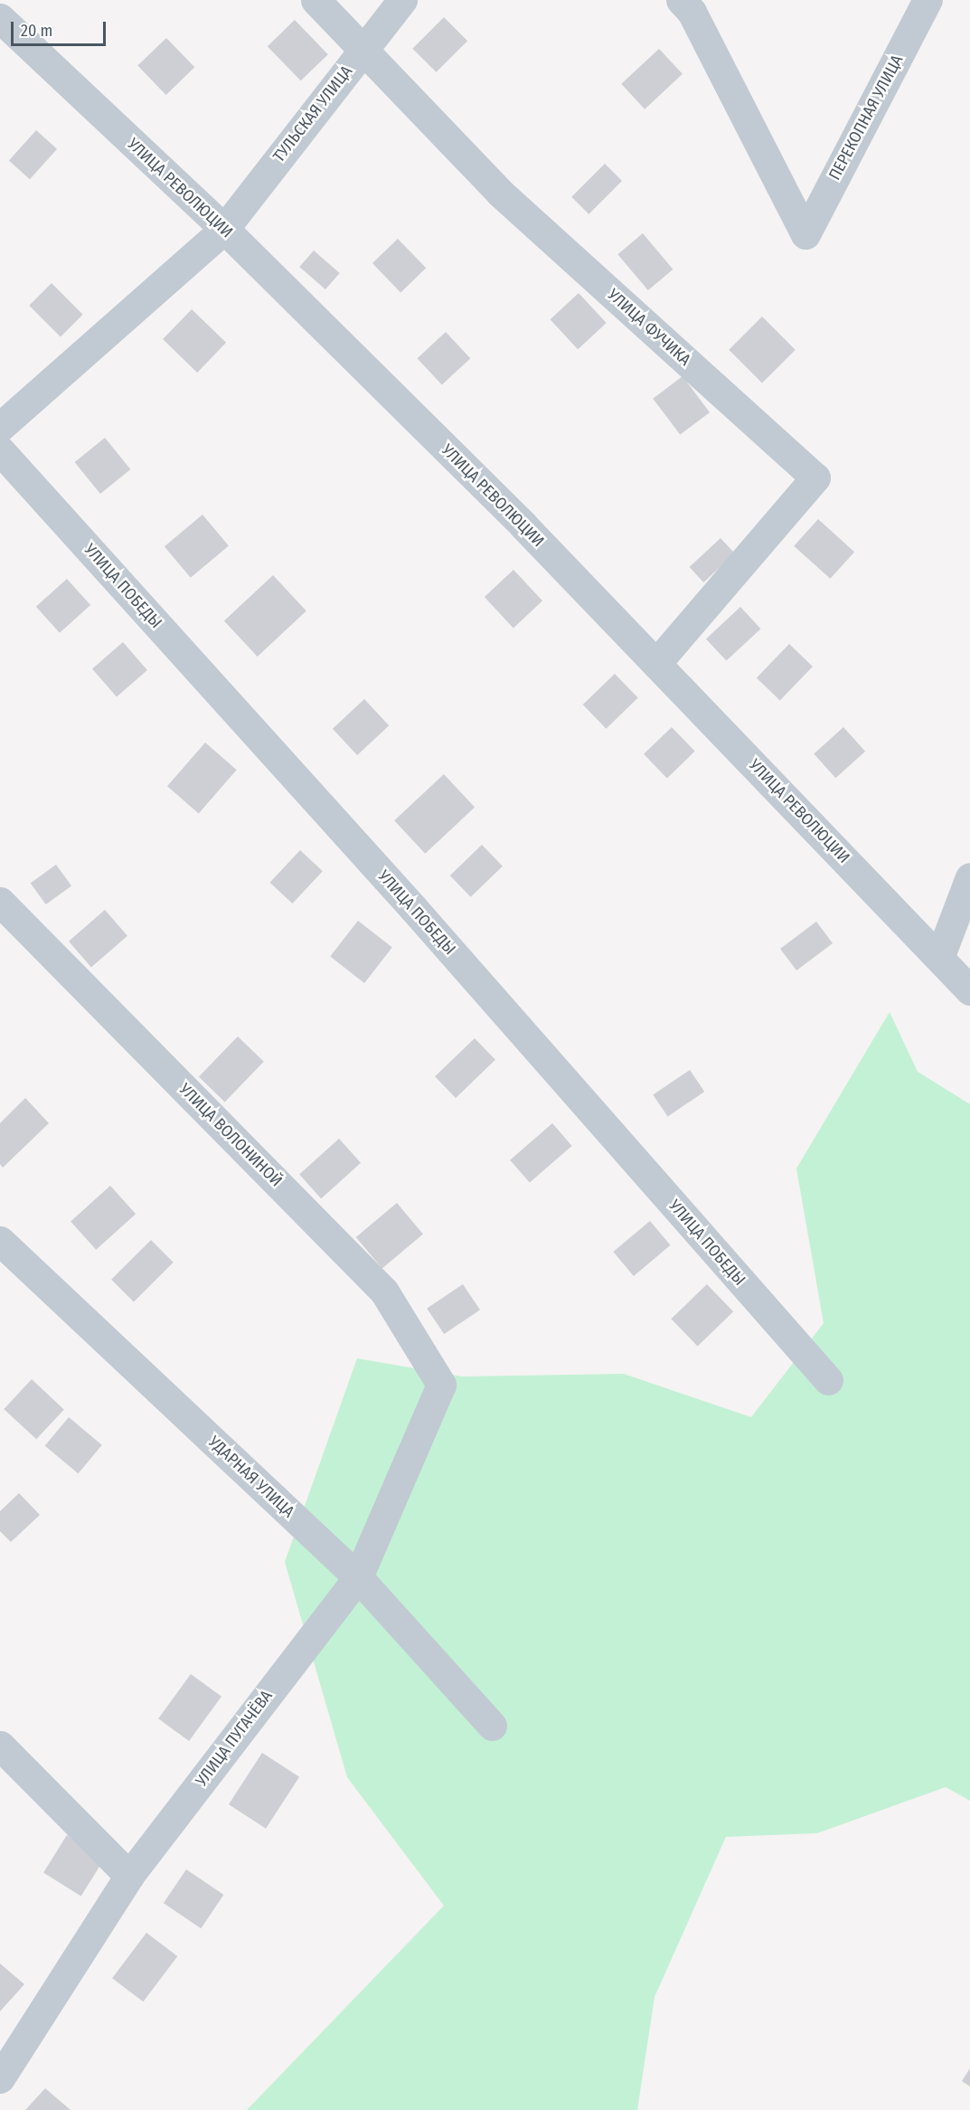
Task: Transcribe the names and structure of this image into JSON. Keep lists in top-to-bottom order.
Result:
{
  "streets": {
    "street": [
      "ТУЛЬСКАЯ УЛИЦА",
      "ПЕРЕКОПНАЯ УЛИЦА",
      "УЛИЦА РЕВОЛЮЦИИ",
      "УЛИЦА ФУЧИКА",
      "УЛИЦА ПОБЕДЫ",
      "УЛИЦА ВОЛОНИНОЙ",
      "УДАРНАЯ УЛИЦА",
      "УЛИЦА ПУГАЧЁВА"
    ]
  },
  "crossings": [
    ["ТУЛЬСКАЯ УЛИЦА", "УЛИЦА РЕВОЛЮЦИИ"],
    ["ТУЛЬСКАЯ УЛИЦА", "УЛИЦА ФУЧИКА"],
    ["УЛИЦА РЕВОЛЮЦИИ", "УЛИЦА ФУЧИКА"],
    ["УЛИЦА ВОЛОНИНОЙ", "УЛИЦА ПУГАЧЁВА"],
    ["УДАРНАЯ УЛИЦА", "УЛИЦА ПУГАЧЁВА"]
  ],
  "scale_bar": "20 m"
}
